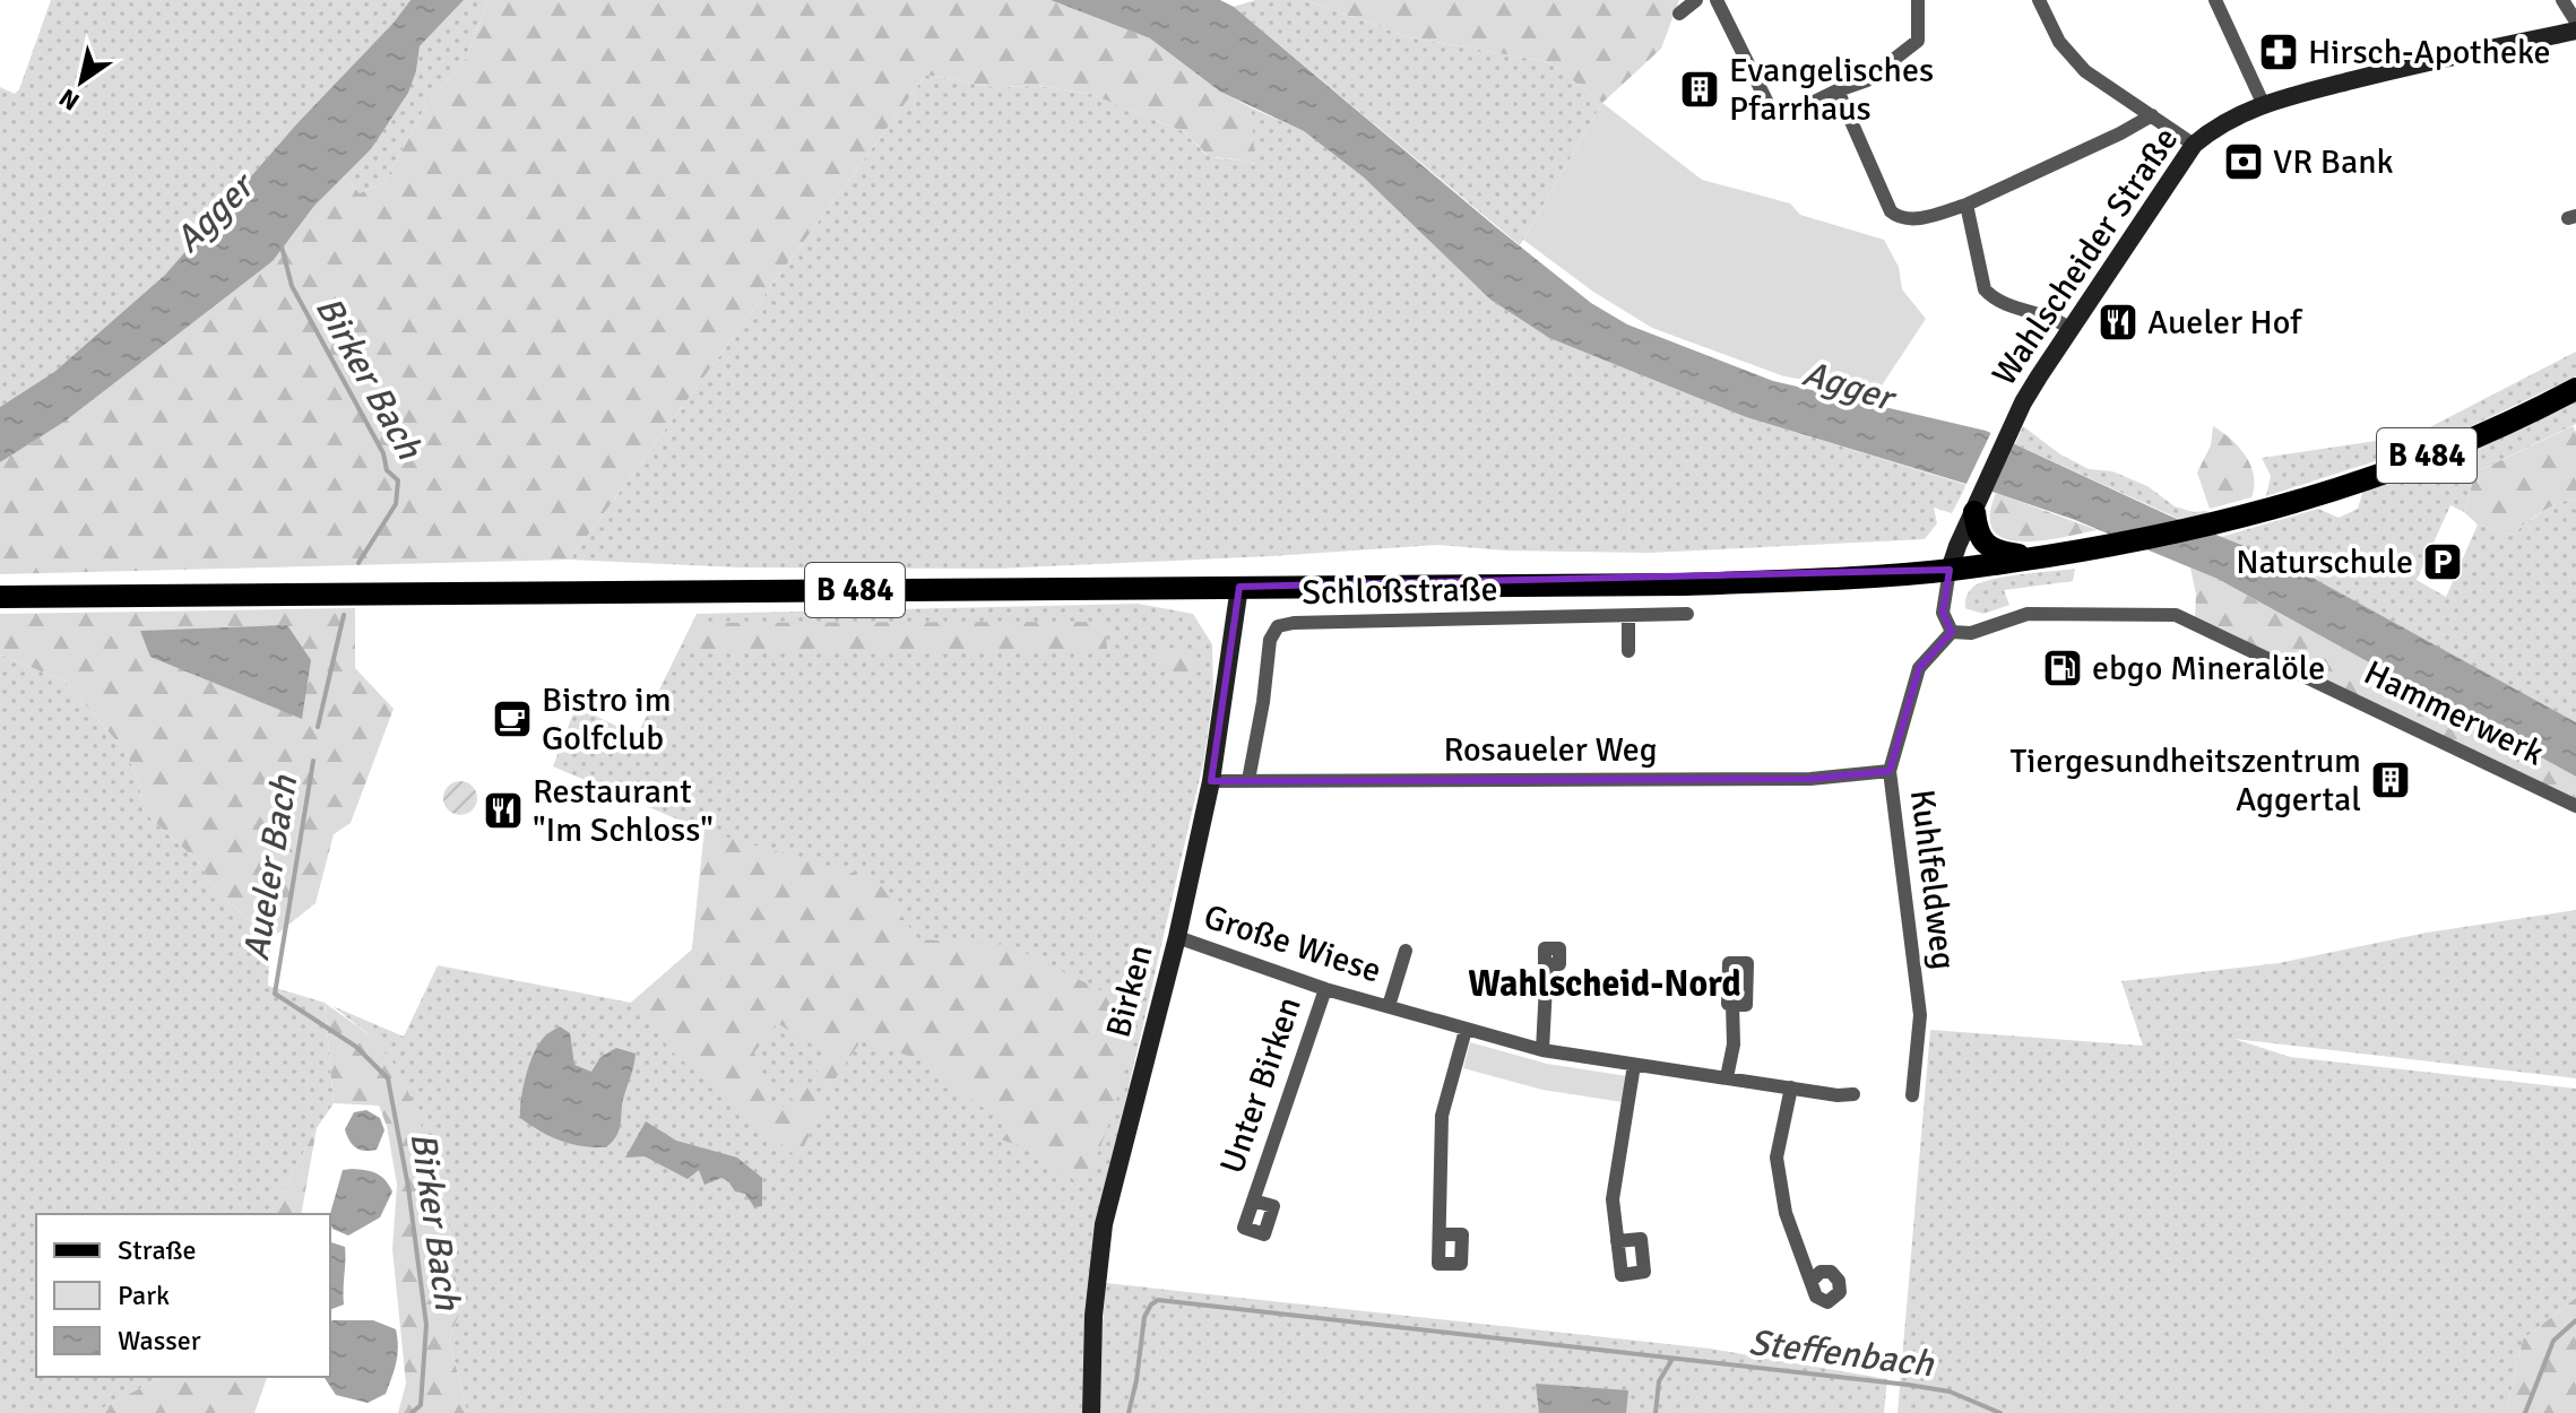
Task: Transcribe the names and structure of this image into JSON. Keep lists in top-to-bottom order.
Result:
{
  "streets": {
    "main road": ["B 484"],
    "street": [
      "Wahlscheider Straße",
      "Schloßstraße",
      "Hammerwerk",
      "Rosaueler Weg",
      "Kuhlfeldweg",
      "Große Wiese",
      "Birken",
      "Unter Birken"
    ]
  },
  "crossings": [
    ["Wahlscheider Straße", "B 484"],
    ["B 484", "Birken"],
    ["Schloßstraße", "Rosaueler Weg"],
    ["Hammerwerk", "Kuhlfeldweg"],
    ["Rosaueler Weg", "Kuhlfeldweg"],
    ["Rosaueler Weg", "Birken"],
    ["Große Wiese", "Birken"],
    ["Große Wiese", "Unter Birken"]
  ],
  "districts": ["Wahlscheid-Nord"],
  "water": [
    "Agger",
    "Birker Bach",
    "Aueler Bach",
    "Steffenbach"
  ],
  "places": {
    "pharmacy": ["Hirsch-Apotheke"],
    "building": ["Evangelisches Pfarrhaus", "Tiergesundheitszentrum Aggertal"],
    "bank": ["VR Bank"],
    "restaurant": ["Aueler Hof", "Restaurant \"Im Schloss\""],
    "parking": ["Naturschule"],
    "fuel station": ["ebgo Mineralöle"],
    "cafe": ["Bistro im Golfclub"]
  },
  "legend": ["Straße", "Park", "Wasser"],
  "north": "bottom left"
}
